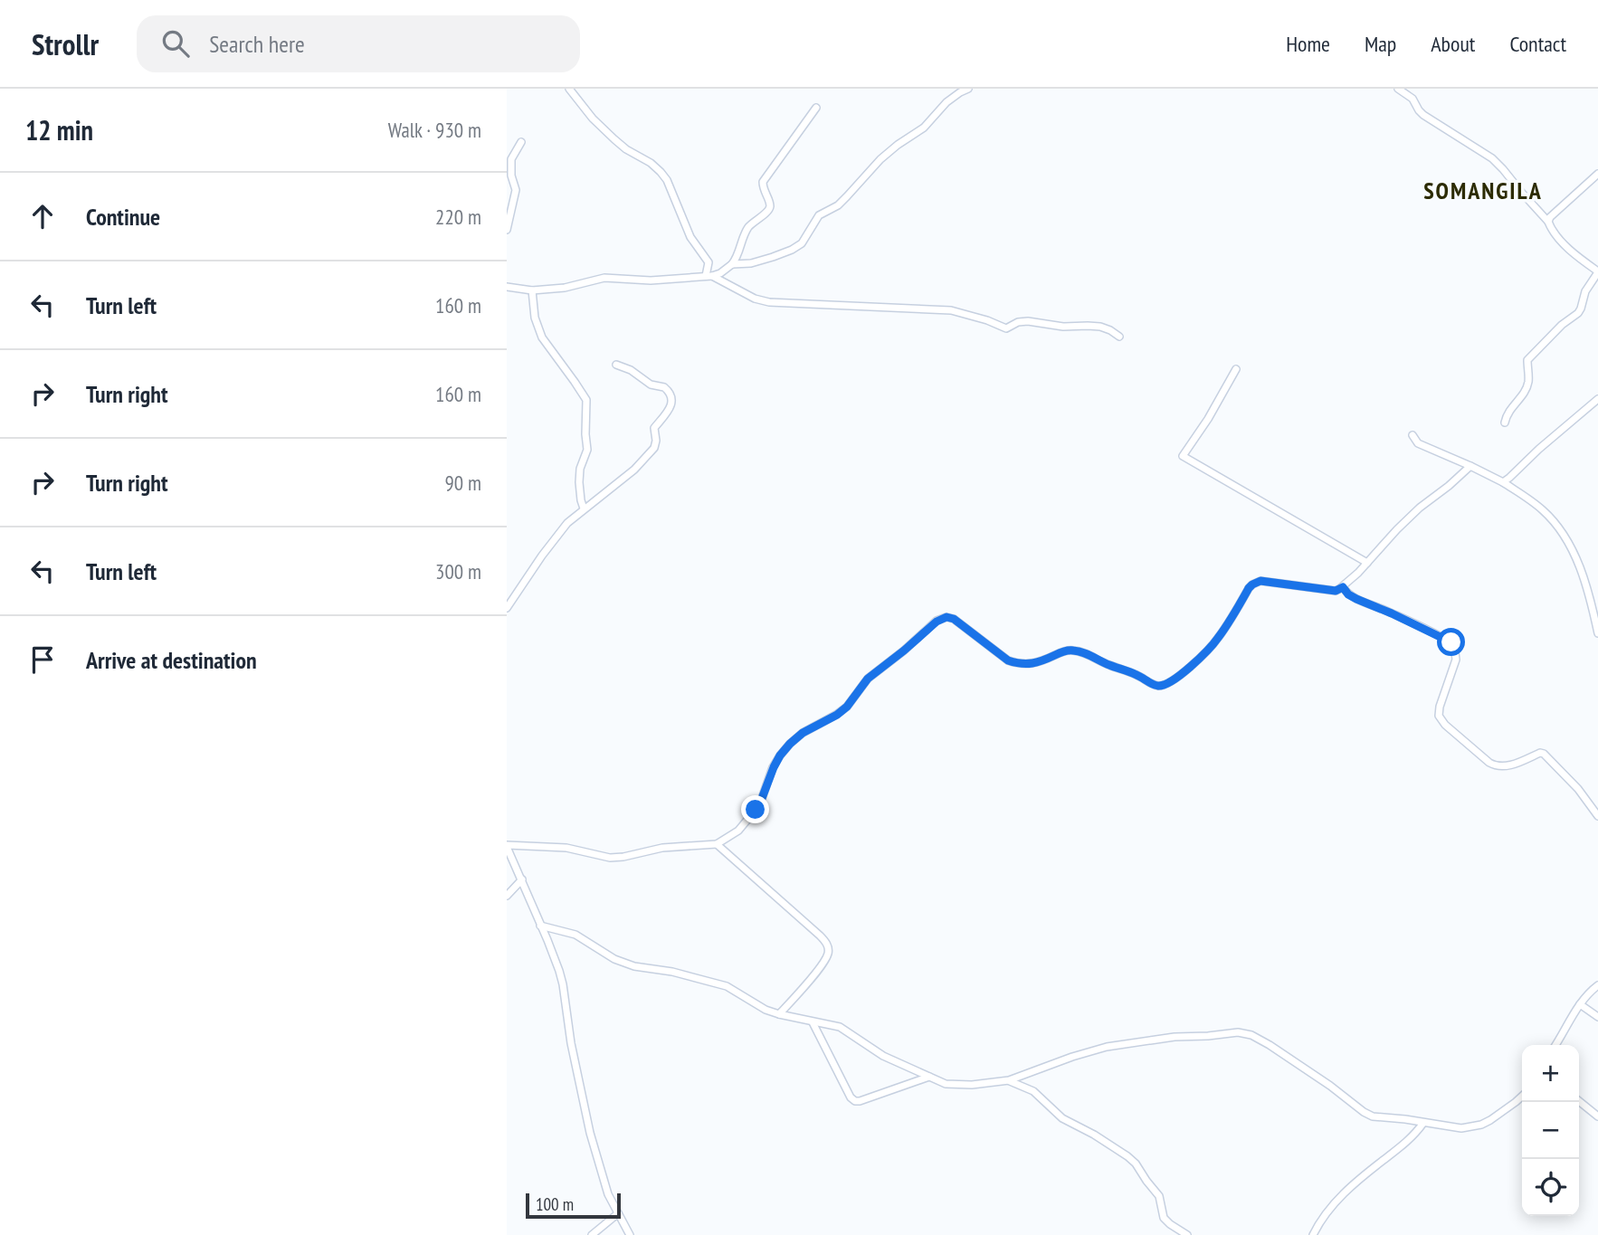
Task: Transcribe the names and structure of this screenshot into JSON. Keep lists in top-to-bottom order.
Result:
{
  "districts": ["SOMANGILA"],
  "scale_bar": "100 m",
  "page": {
    "header": "Strollr",
    "search": "Search here",
    "nav": [
      "Home",
      "Map",
      "About",
      "Contact"
    ],
    "heading": ["12 min", "Walk · 930 m"],
    "list": [
      ["Continue", "220 m"],
      ["Turn left", "160 m"],
      ["Turn right", "160 m"],
      ["Turn right", "90 m"],
      ["Turn left", "300 m"],
      "Arrive at destination"
    ],
    "map_buttons": ["+", "−"],
    "scale": "100 m"
  }
}
